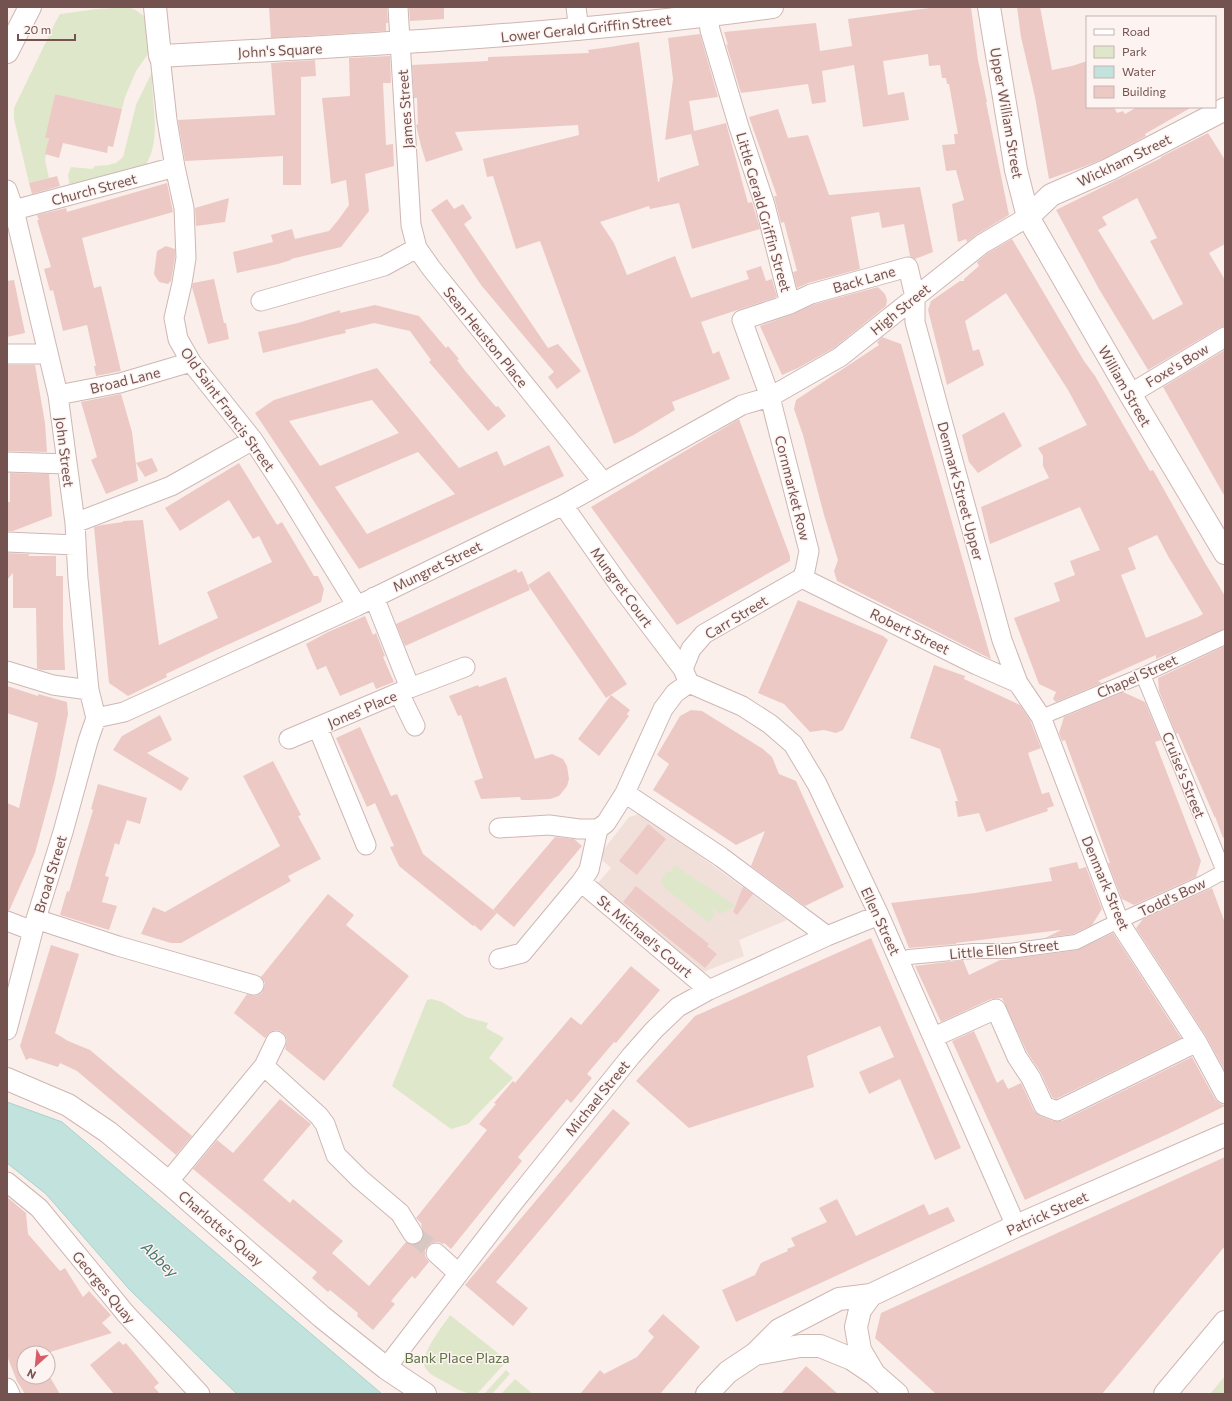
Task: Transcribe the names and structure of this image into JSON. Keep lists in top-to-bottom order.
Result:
{
  "streets": {
    "main road": [
      "Lower Gerald Griffin Street",
      "John's Square",
      "Upper William Street",
      "Wickham Street",
      "William Street",
      "Patrick Street",
      "Charlotte's Quay"
    ],
    "street": [
      "James Street",
      "Church Street",
      "Little Gerald Griffin Street",
      "Back Lane",
      "High Street",
      "Sean Heuston Place",
      "Foxe's Bow",
      "Broad Lane",
      "Old Saint Francis Street",
      "John Street",
      "Cornmarket Row",
      "Denmark Street Upper",
      "Mungret Street",
      "Mungret Court",
      "Carr Street",
      "Robert Street",
      "Chapel Street",
      "Jones' Place",
      "Cruise's Street",
      "Broad Street",
      "Denmark Street",
      "Todd's Bow",
      "Ellen Street",
      "St. Michael's Court",
      "Little Ellen Street",
      "Michael Street",
      "Georges Quay"
    ]
  },
  "crossings": [
    ["Lower Gerald Griffin Street", "John's Square"],
    ["Lower Gerald Griffin Street", "James Street"],
    ["Lower Gerald Griffin Street", "Little Gerald Griffin Street"],
    ["John's Square", "James Street"],
    ["James Street", "Sean Heuston Place"],
    ["Upper William Street", "Wickham Street"],
    ["Upper William Street", "High Street"],
    ["Upper William Street", "William Street"],
    ["Wickham Street", "High Street"],
    ["Wickham Street", "William Street"],
    ["Church Street", "Old Saint Francis Street"],
    ["Church Street", "John Street"],
    ["Little Gerald Griffin Street", "Back Lane"],
    ["Little Gerald Griffin Street", "High Street"],
    ["Little Gerald Griffin Street", "Cornmarket Row"],
    ["Little Gerald Griffin Street", "Mungret Street"],
    ["Back Lane", "High Street"],
    ["Back Lane", "Denmark Street Upper"],
    ["High Street", "William Street"],
    ["High Street", "Cornmarket Row"],
    ["High Street", "Denmark Street Upper"],
    ["High Street", "Mungret Street"],
    ["Sean Heuston Place", "Mungret Street"],
    ["Foxe's Bow", "William Street"],
    ["Broad Lane", "Old Saint Francis Street"],
    ["Broad Lane", "John Street"],
    ["Old Saint Francis Street", "Mungret Street"],
    ["John Street", "Mungret Street"],
    ["John Street", "Broad Street"],
    ["Cornmarket Row", "Mungret Street"],
    ["Cornmarket Row", "Carr Street"],
    ["Cornmarket Row", "Robert Street"],
    ["Denmark Street Upper", "Robert Street"],
    ["Denmark Street Upper", "Denmark Street"],
    ["Mungret Street", "Mungret Court"],
    ["Mungret Street", "Jones' Place"],
    ["Mungret Street", "Broad Street"],
    ["Mungret Court", "Carr Street"],
    ["Mungret Court", "Ellen Street"],
    ["Carr Street", "Robert Street"],
    ["Carr Street", "Ellen Street"],
    ["Robert Street", "Denmark Street"],
    ["Chapel Street", "Cruise's Street"],
    ["Cruise's Street", "Todd's Bow"],
    ["Denmark Street", "Todd's Bow"],
    ["Denmark Street", "Little Ellen Street"],
    ["Todd's Bow", "Little Ellen Street"],
    ["Ellen Street", "Michael Street"],
    ["Ellen Street", "Patrick Street"],
    ["St. Michael's Court", "Michael Street"],
    ["Michael Street", "Charlotte's Quay"]
  ],
  "water": ["Abbey"],
  "parks": ["Bank Place Plaza"],
  "legend": [
    "Road",
    "Park",
    "Water",
    "Building"
  ],
  "scale_bar": "20 m",
  "north": "bottom left"
}
